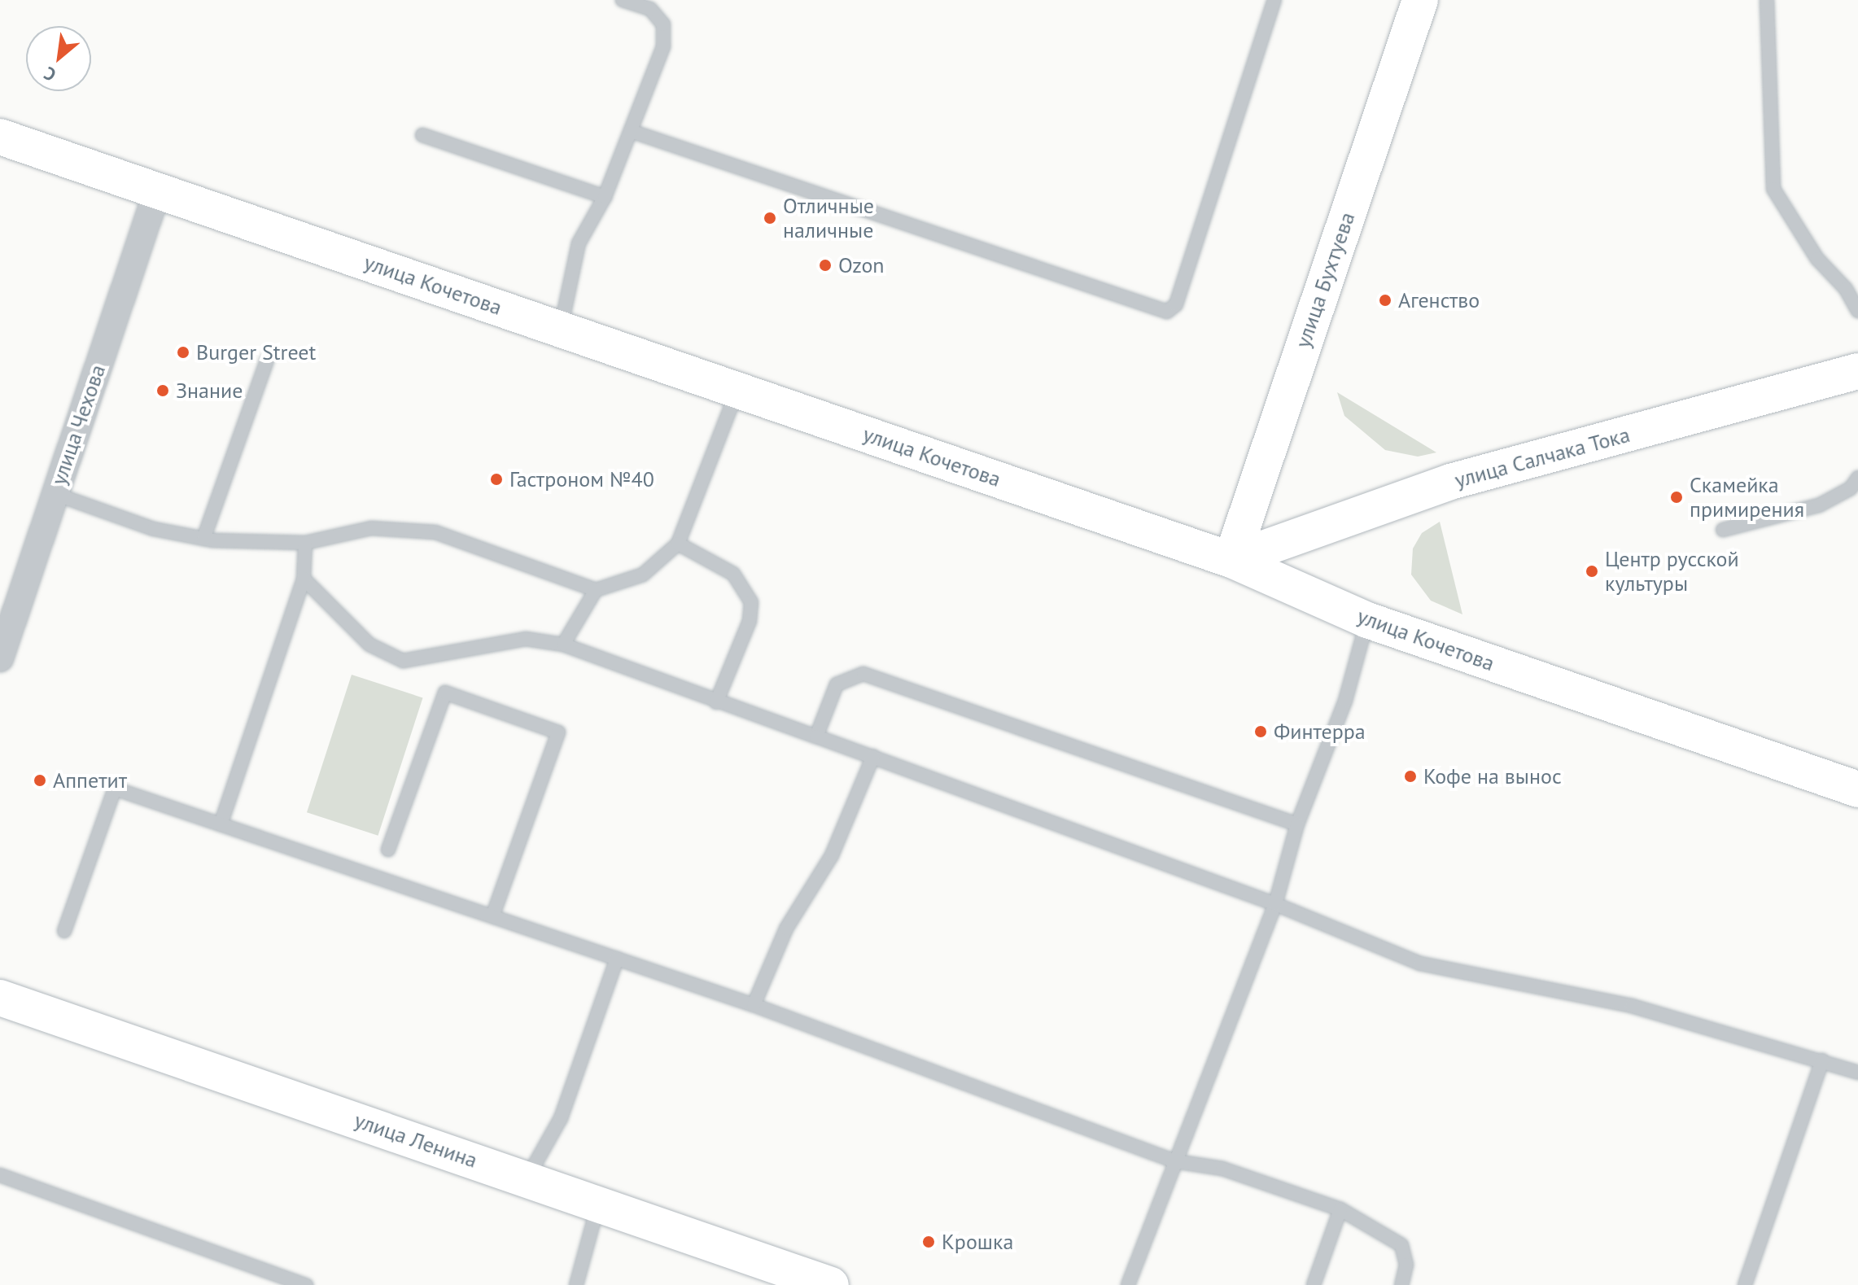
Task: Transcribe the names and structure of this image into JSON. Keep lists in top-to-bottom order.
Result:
{
  "streets": {
    "street": [
      "улица Бухтуева",
      "улица Кочетова",
      "улица Чехова",
      "улица Салчака Тока",
      "улица Ленина"
    ]
  },
  "crossings": [
    ["улица Бухтуева", "улица Кочетова"],
    ["улица Бухтуева", "улица Салчака Тока"],
    ["улица Кочетова", "улица Чехова"],
    ["улица Кочетова", "улица Салчака Тока"]
  ],
  "places": [
    "Отличные наличные",
    "Ozon",
    "Агенство",
    "Burger Street",
    "Знание",
    "Гастроном №40",
    "Скамейка примирения",
    "Центр русской культуры",
    "Финтерра",
    "Кофе на вынос",
    "Аппетит",
    "Крошка"
  ],
  "north": "bottom left"
}
